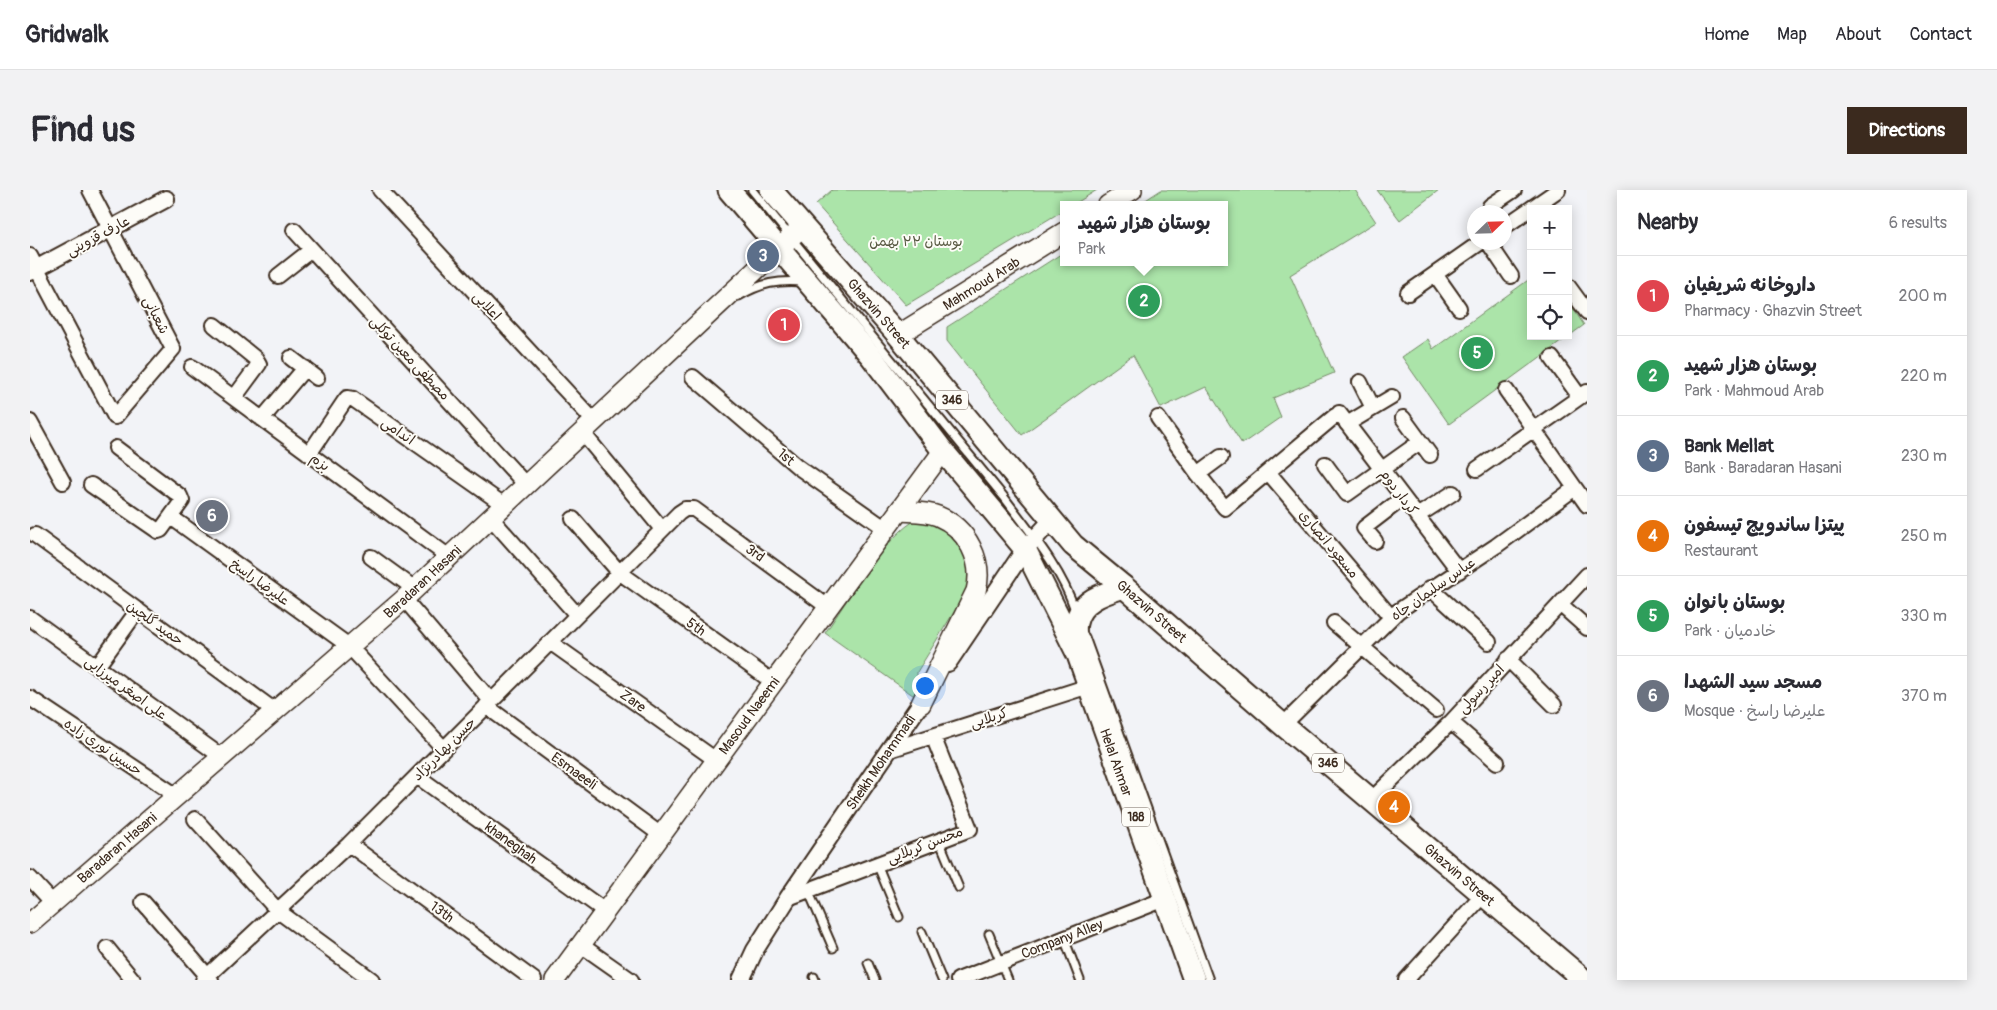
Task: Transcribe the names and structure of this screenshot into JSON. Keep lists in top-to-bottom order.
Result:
{
  "streets": {
    "main road": [
      "Mahmoud Arab",
      "Ghazvin Street",
      "346",
      "Baradaran Hasani",
      "Masoud Naeemi",
      "Helal Ahmar",
      "188"
    ],
    "street": [
      "عارف قزوینی",
      "اعلایی",
      "شعبانی",
      "مصطفی معین توکلی",
      "اندامی",
      "1st",
      "بزم",
      "کردار دوم",
      "مسعود انصاری",
      "3rd",
      "علیرضا راسخ",
      "عباس سلیمان جاه",
      "حمید گلچین",
      "5th",
      "علی اصغر میرزایی",
      "امیر رسولی",
      "Zare",
      "کربلایی",
      "حسین نوری زاده",
      "حسن بهادرنژاد",
      "Sheikh Mohammadi",
      "Esmaeeli",
      "khaneghah",
      "محسن کربلایی",
      "13th",
      "Company Alley"
    ]
  },
  "crossings": [
    ["عارف قزوینی", "شعبانی"],
    ["Mahmoud Arab", "Ghazvin Street"],
    ["اعلایی", "Baradaran Hasani"],
    ["اعلایی", "حسن بهادرنژاد"],
    ["Ghazvin Street", "Baradaran Hasani"],
    ["Ghazvin Street", "عباس سلیمان جاه"],
    ["Ghazvin Street", "امیر رسولی"],
    ["Ghazvin Street", "Masoud Naeemi"],
    ["Ghazvin Street", "Helal Ahmar"],
    ["Ghazvin Street", "Sheikh Mohammadi"],
    ["مصطفی معین توکلی", "Baradaran Hasani"],
    ["اندامی", "بزم"],
    ["اندامی", "Baradaran Hasani"],
    ["1st", "Masoud Naeemi"],
    ["بزم", "Baradaran Hasani"],
    ["کردار دوم", "عباس سلیمان جاه"],
    ["مسعود انصاری", "عباس سلیمان جاه"],
    ["3rd", "Masoud Naeemi"],
    ["3rd", "حسن بهادرنژاد"],
    ["Baradaran Hasani", "علیرضا راسخ"],
    ["Baradaran Hasani", "حمید گلچین"],
    ["Baradaran Hasani", "علی اصغر میرزایی"],
    ["Baradaran Hasani", "حسین نوری زاده"],
    ["Baradaran Hasani", "Esmaeeli"],
    ["علیرضا راسخ", "حسن بهادرنژاد"],
    ["5th", "Masoud Naeemi"],
    ["5th", "حسن بهادرنژاد"],
    ["Zare", "Masoud Naeemi"],
    ["Zare", "حسن بهادرنژاد"],
    ["Masoud Naeemi", "Esmaeeli"],
    ["Masoud Naeemi", "khaneghah"],
    ["کربلایی", "Helal Ahmar"],
    ["کربلایی", "Sheikh Mohammadi"],
    ["کربلایی", "محسن کربلایی"],
    ["حسن بهادرنژاد", "Esmaeeli"],
    ["حسن بهادرنژاد", "khaneghah"],
    ["حسن بهادرنژاد", "13th"],
    ["Helal Ahmar", "Sheikh Mohammadi"],
    ["Helal Ahmar", "188"],
    ["Helal Ahmar", "Company Alley"],
    ["Sheikh Mohammadi", "محسن کربلایی"]
  ],
  "parks": ["بوستان ۲۲ بهمن"],
  "north": "top right",
  "page": {
    "header": "Gridwalk",
    "nav": [
      "Home",
      "Map",
      "About",
      "Contact"
    ],
    "buttons": "Directions",
    "title": "Find us",
    "heading": ["Nearby", "6 results"],
    "popup": ["بوستان هزار شهید", "Park"],
    "map_buttons": ["+", "−"],
    "pins": [
      "3",
      "2",
      "1",
      "5",
      "6",
      "4"
    ],
    "list": [
      {
        "mark": "1",
        "name": "داروخانه شریفیان",
        "note": "Pharmacy · Ghazvin Street",
        "value": "200 m"
      },
      {
        "mark": "2",
        "name": "بوستان هزار شهید",
        "note": "Park · Mahmoud Arab",
        "value": "220 m"
      },
      {
        "mark": "3",
        "name": "Bank Mellat",
        "note": "Bank · Baradaran Hasani",
        "value": "230 m"
      },
      {
        "mark": "4",
        "name": "پیتزا ساندویچ تیسفون",
        "note": "Restaurant",
        "value": "250 m"
      },
      {
        "mark": "5",
        "name": "بوستان بانوان",
        "note": "Park · خادمیان",
        "value": "330 m"
      },
      {
        "mark": "6",
        "name": "مسجد سید الشهدا",
        "note": "Mosque · علیرضا راسخ",
        "value": "370 m"
      }
    ]
  }
}
